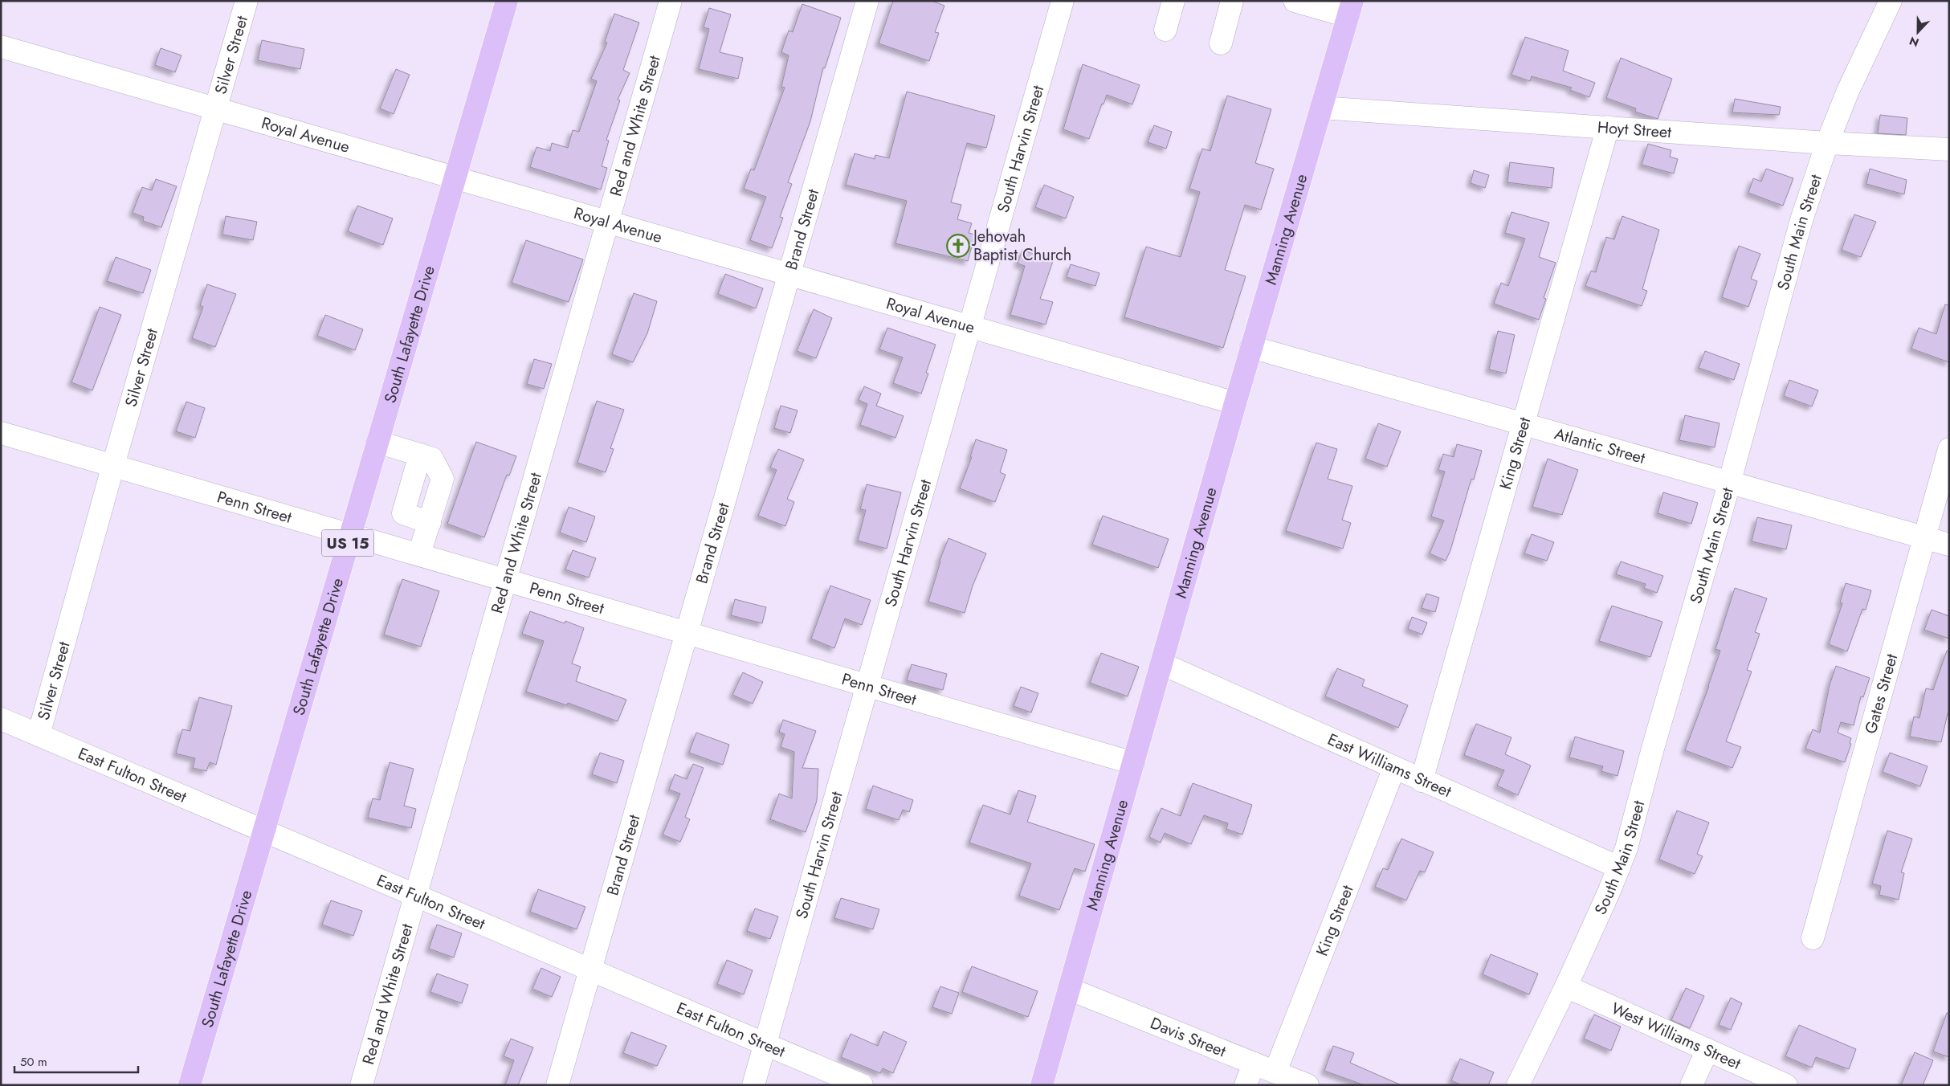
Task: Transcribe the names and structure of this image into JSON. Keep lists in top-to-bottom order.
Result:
{
  "streets": {
    "main road": ["Manning Avenue", "South Lafayette Drive", "US 15"],
    "street": [
      "Silver Street",
      "Red and White Street",
      "Hoyt Street",
      "Royal Avenue",
      "South Harvin Street",
      "Brand Street",
      "South Main Street",
      "Atlantic Street",
      "King Street",
      "Penn Street",
      "Gates Street",
      "East Williams Street",
      "East Fulton Street",
      "West Williams Street",
      "Davis Street"
    ]
  },
  "crossings": [
    ["Silver Street", "Royal Avenue"],
    ["Silver Street", "Penn Street"],
    ["Silver Street", "East Fulton Street"],
    ["Red and White Street", "Royal Avenue"],
    ["Red and White Street", "Penn Street"],
    ["Red and White Street", "East Fulton Street"],
    ["Hoyt Street", "Manning Avenue"],
    ["Hoyt Street", "South Main Street"],
    ["Hoyt Street", "King Street"],
    ["Royal Avenue", "South Harvin Street"],
    ["Royal Avenue", "Brand Street"],
    ["Royal Avenue", "Manning Avenue"],
    ["Royal Avenue", "South Lafayette Drive"],
    ["South Harvin Street", "Penn Street"],
    ["South Harvin Street", "East Fulton Street"],
    ["Brand Street", "Penn Street"],
    ["Brand Street", "East Fulton Street"],
    ["Manning Avenue", "Atlantic Street"],
    ["Manning Avenue", "Penn Street"],
    ["Manning Avenue", "East Williams Street"],
    ["Manning Avenue", "Davis Street"],
    ["South Main Street", "Atlantic Street"],
    ["South Main Street", "East Williams Street"],
    ["South Main Street", "West Williams Street"],
    ["South Lafayette Drive", "Penn Street"],
    ["South Lafayette Drive", "East Fulton Street"],
    ["Atlantic Street", "King Street"],
    ["Atlantic Street", "Gates Street"],
    ["King Street", "East Williams Street"],
    ["King Street", "Davis Street"]
  ],
  "places": {
    "church": ["Jehovah Baptist Church"]
  },
  "scale_bar": "50 m",
  "north": "bottom"
}
